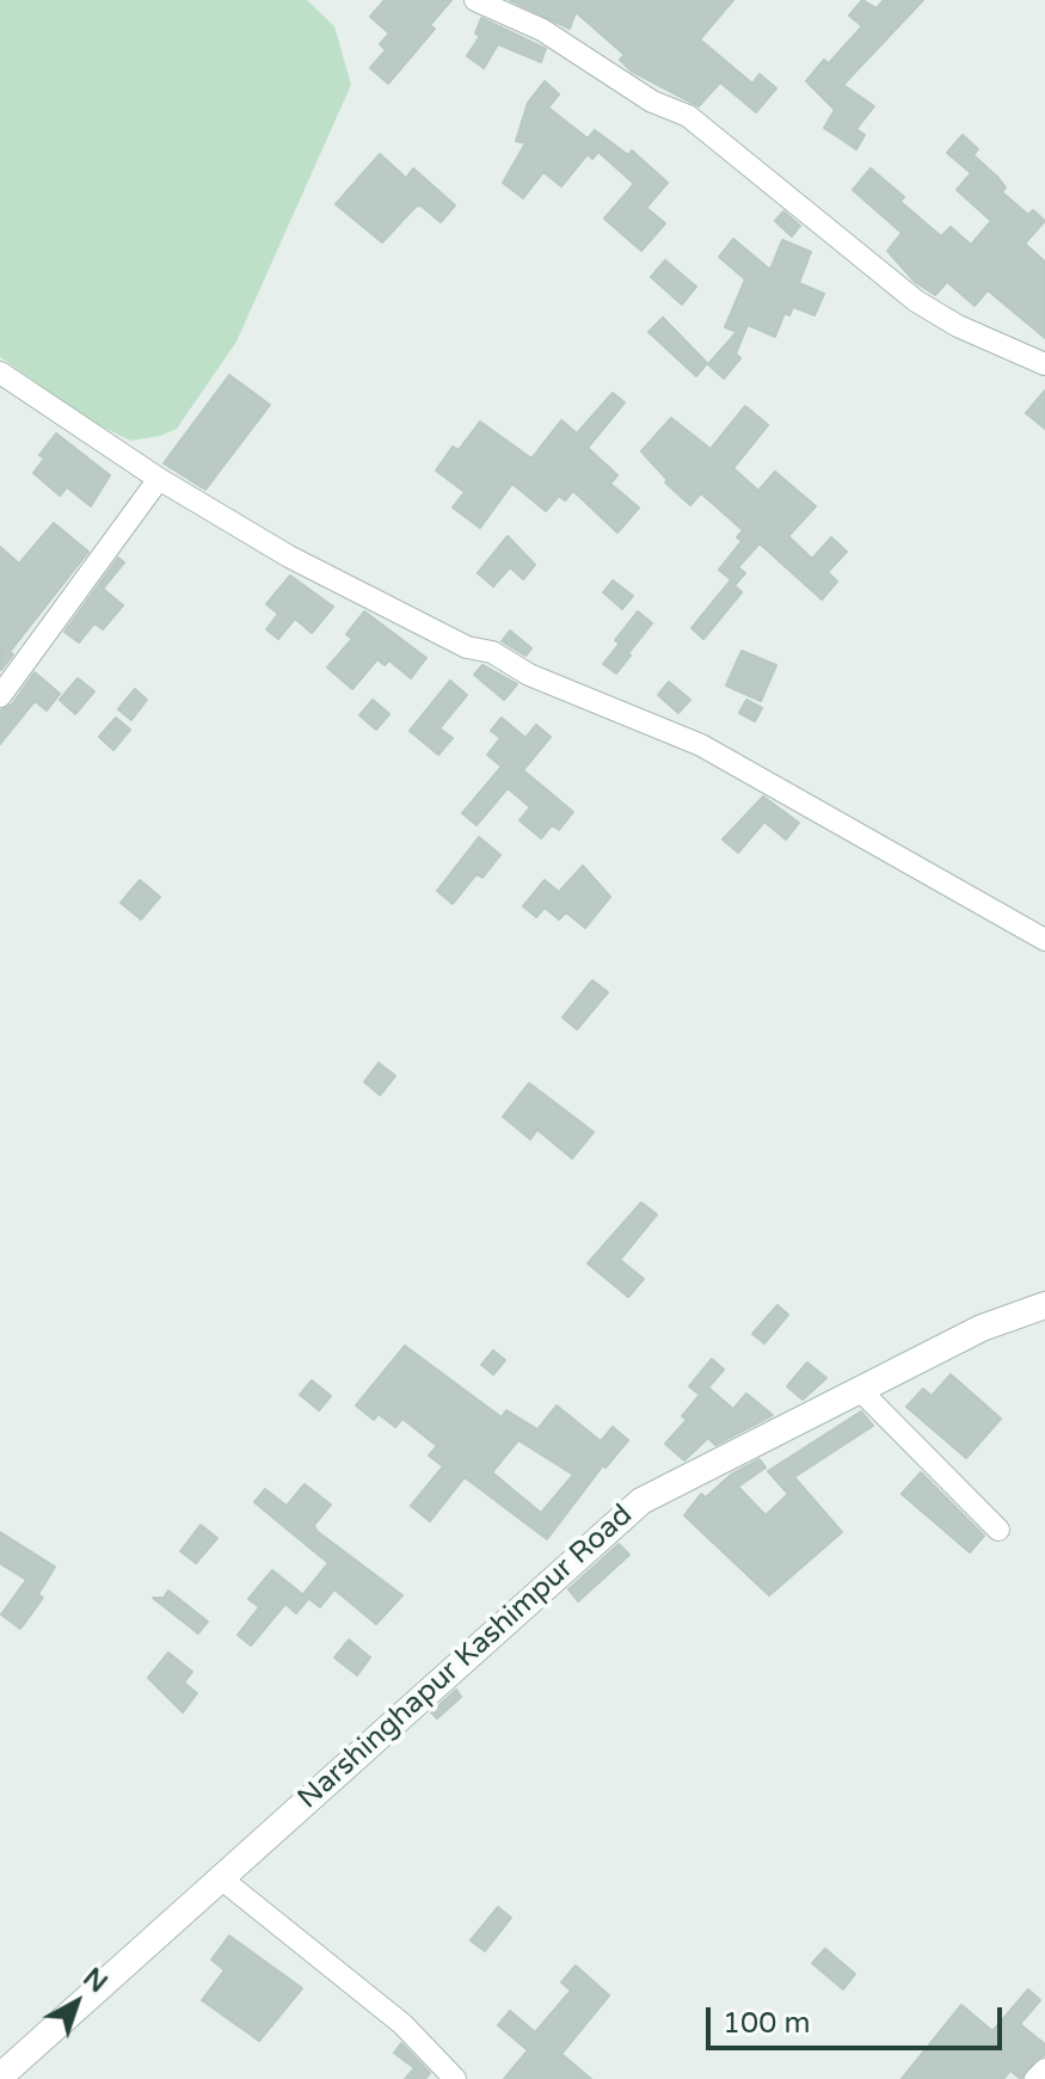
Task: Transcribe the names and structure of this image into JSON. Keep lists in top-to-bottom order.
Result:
{
  "streets": {
    "street": ["Narshinghapur Kashimpur Road"]
  },
  "scale_bar": "100 m",
  "north": "top right"
}
